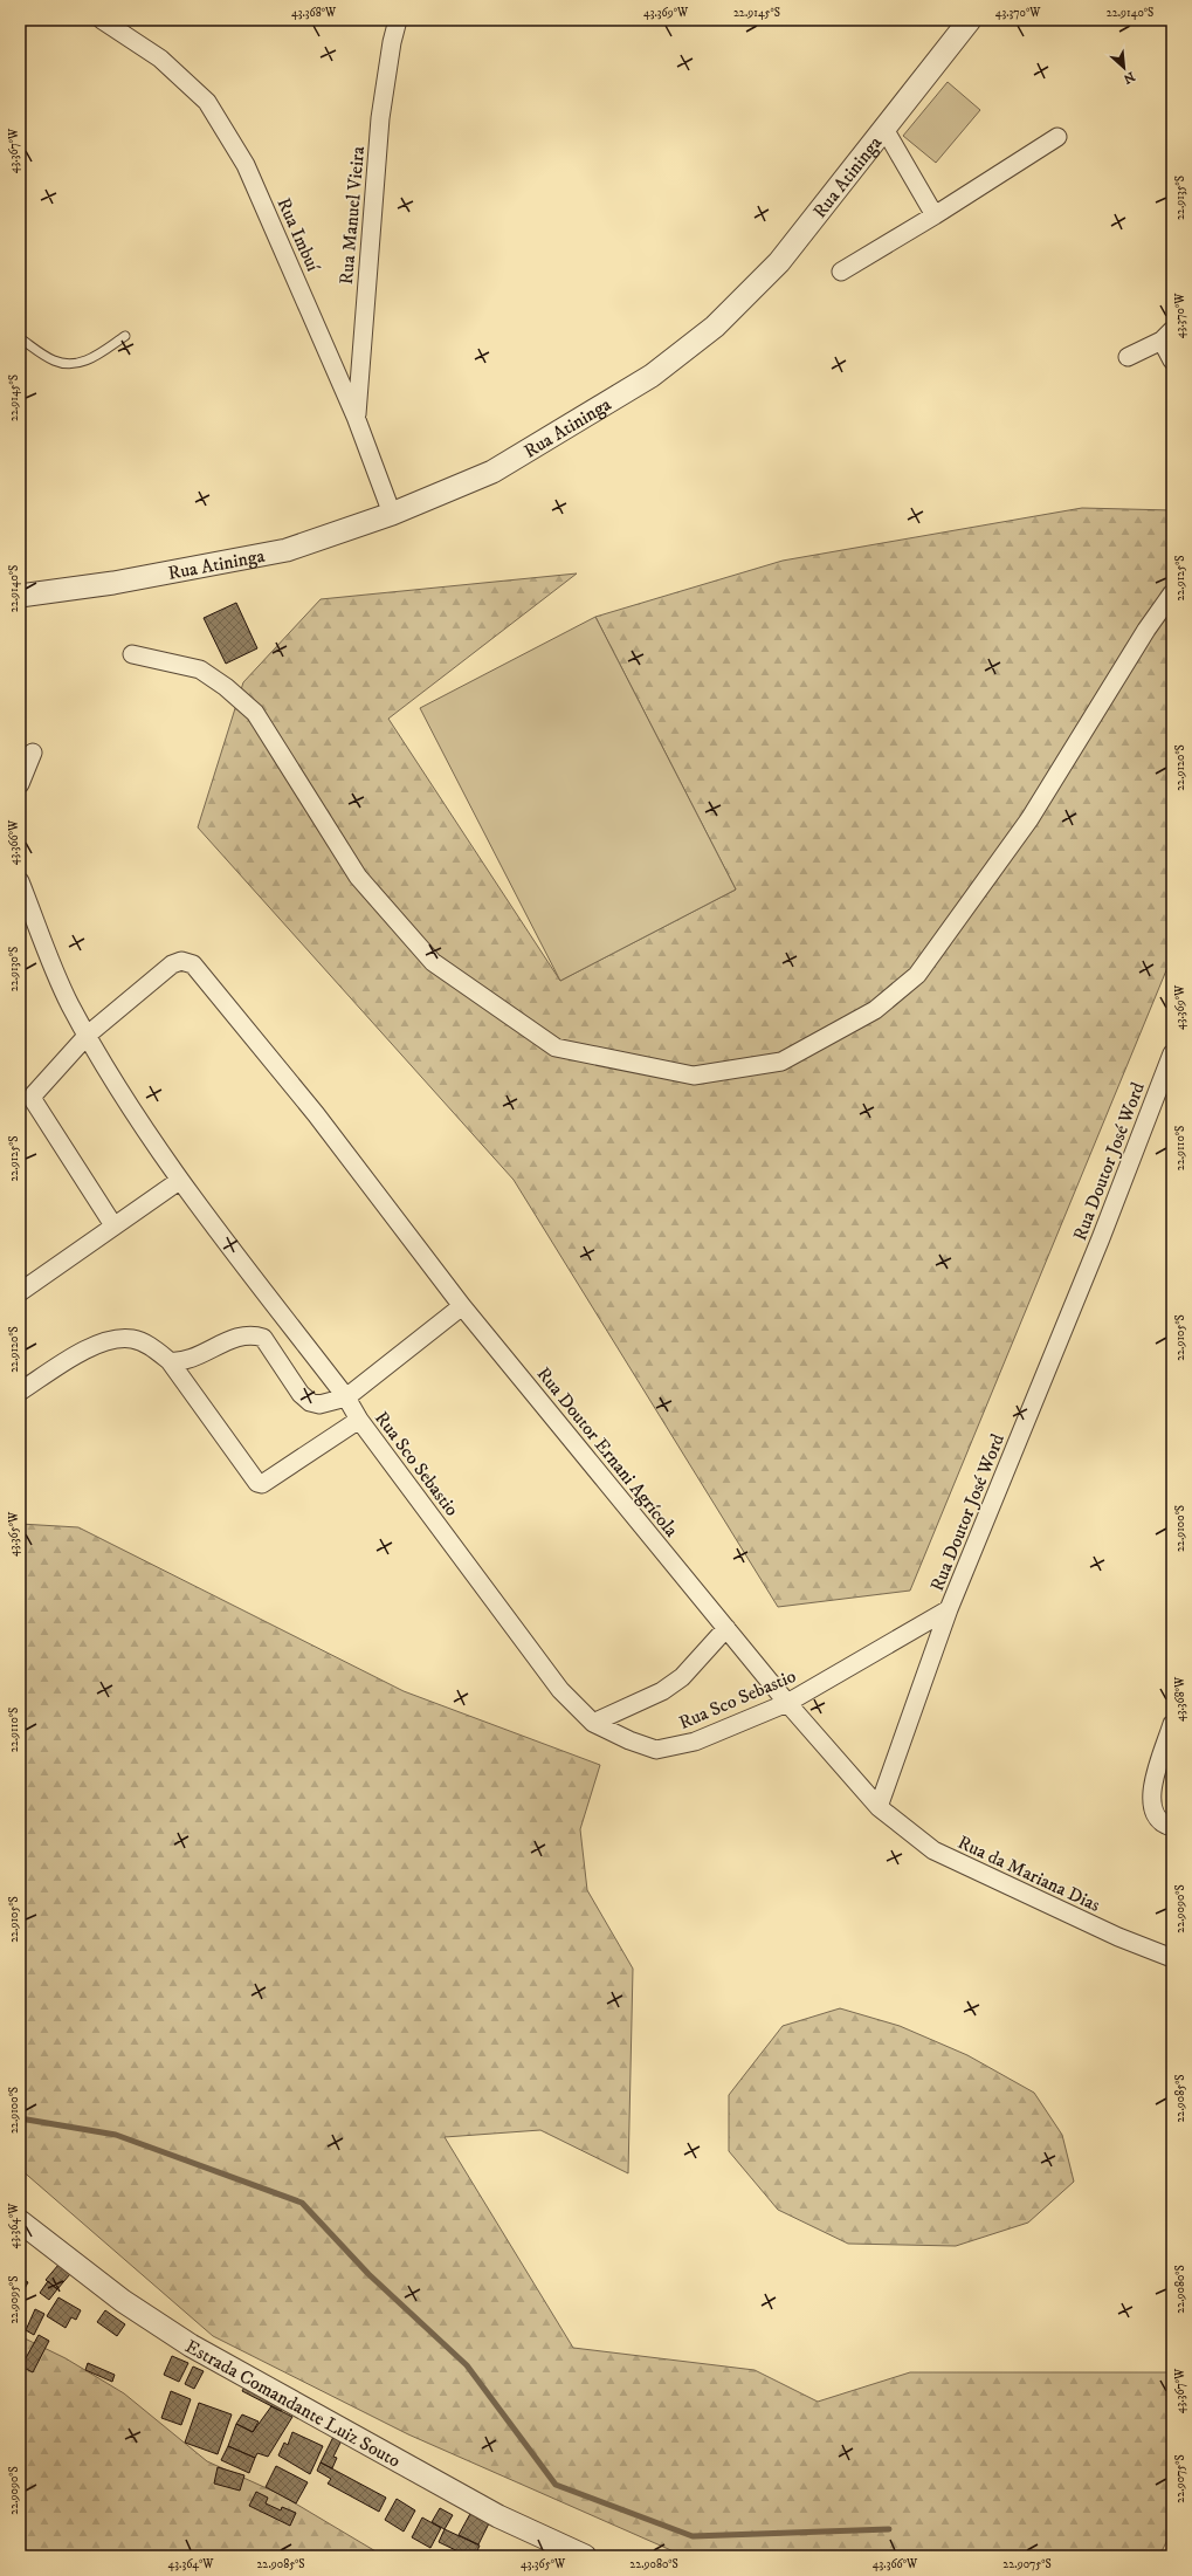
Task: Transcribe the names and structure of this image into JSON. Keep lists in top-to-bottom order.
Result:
{
  "streets": {
    "street": [
      "Rua Atininga",
      "Rua Manuel Vieira",
      "Rua Imbuí",
      "Rua Doutor José Word",
      "Rua Doutor Ernani Agrícola",
      "Rua Sco Sebastio",
      "Rua da Mariana Dias",
      "Estrada Comandante Luiz Souto"
    ]
  },
  "crossings": [
    ["Rua Atininga", "Rua Imbuí"],
    ["Rua Manuel Vieira", "Rua Imbuí"],
    ["Rua Doutor José Word", "Rua Doutor Ernani Agrícola"],
    ["Rua Doutor José Word", "Rua Sco Sebastio"],
    ["Rua Doutor José Word", "Rua da Mariana Dias"],
    ["Rua Doutor Ernani Agrícola", "Rua Sco Sebastio"],
    ["Rua Doutor Ernani Agrícola", "Rua da Mariana Dias"]
  ],
  "north": "bottom right",
  "coordinates": [
    "43.368°W",
    "43.369°W",
    "22.9145°S",
    "43.370°W",
    "22.9140°S",
    "43.367°W",
    "22.9135°S",
    "22.9125°S",
    "22.9120°S",
    "43.366°W",
    "22.9130°S",
    "22.9110°S",
    "22.9105°S",
    "22.9100°S",
    "43.365°W",
    "22.9090°S",
    "22.9085°S",
    "43.364°W",
    "22.9080°S",
    "22.9095°S",
    "22.9075°S"
  ]
}
